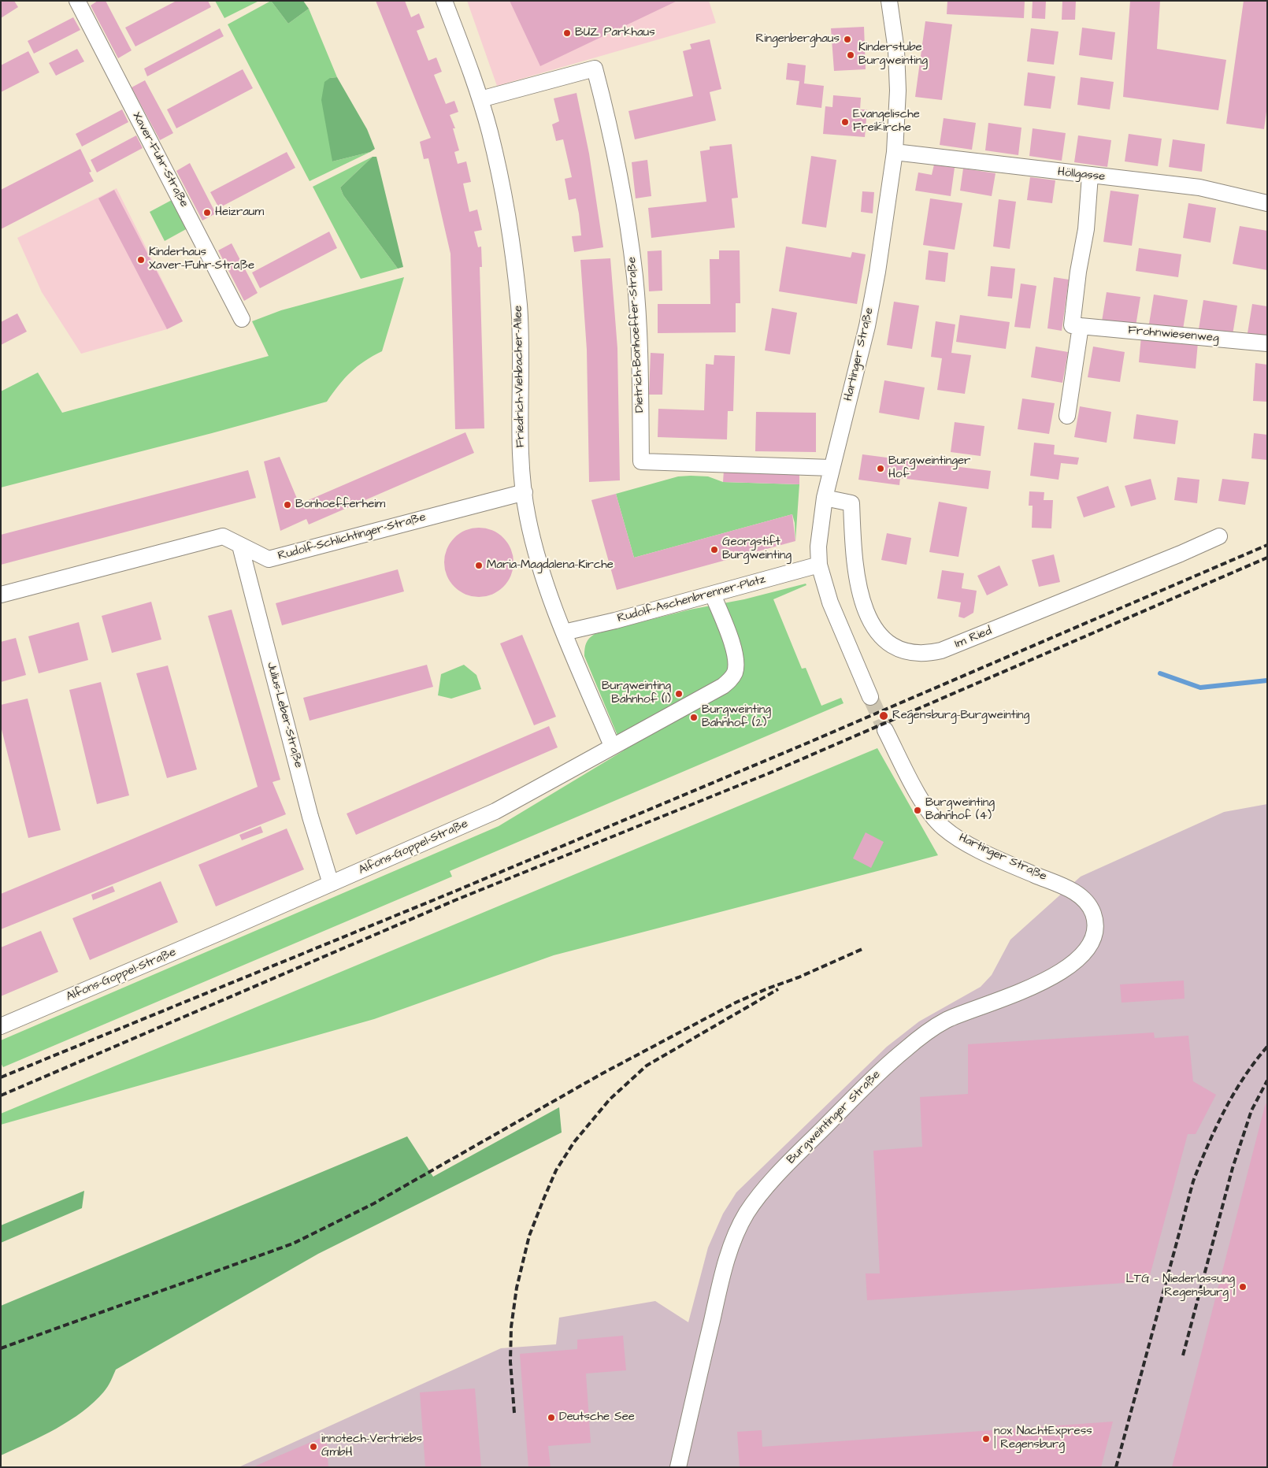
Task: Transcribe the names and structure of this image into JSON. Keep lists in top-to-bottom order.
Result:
{
  "streets": {
    "street": [
      "Xaver-Fuhr-Straße",
      "Höllgasse",
      "Dietrich-Bonhoeffer-Straße",
      "Frohnwiesenweg",
      "Hartinger Straße",
      "Friedrich-Viehbacher-Allee",
      "Rudolf-Schlichtinger-Straße",
      "Rudolf-Aschenbrenner-Platz",
      "Im Ried",
      "Julius-Leber-Straße",
      "Alfons-Goppel-Straße",
      "Burgweintinger Straße"
    ]
  },
  "crossings": [
    ["Höllgasse", "Hartinger Straße"],
    ["Dietrich-Bonhoeffer-Straße", "Hartinger Straße"],
    ["Dietrich-Bonhoeffer-Straße", "Friedrich-Viehbacher-Allee"],
    ["Hartinger Straße", "Rudolf-Aschenbrenner-Platz"],
    ["Hartinger Straße", "Im Ried"],
    ["Hartinger Straße", "Burgweintinger Straße"],
    ["Friedrich-Viehbacher-Allee", "Rudolf-Schlichtinger-Straße"],
    ["Friedrich-Viehbacher-Allee", "Rudolf-Aschenbrenner-Platz"],
    ["Friedrich-Viehbacher-Allee", "Alfons-Goppel-Straße"],
    ["Rudolf-Schlichtinger-Straße", "Julius-Leber-Straße"],
    ["Rudolf-Aschenbrenner-Platz", "Alfons-Goppel-Straße"],
    ["Julius-Leber-Straße", "Alfons-Goppel-Straße"]
  ],
  "places": [
    "BUZ Parkhaus",
    "Ringenberghaus",
    "Kinderstube Burgweinting",
    "Evangelische Freikirche",
    "Heizraum",
    "Kinderhaus Xaver-Fuhr-Straße",
    "Burgweintinger Hof",
    "Bonhoefferheim",
    "Georgstift Burgweinting",
    "Maria-Magdalena-Kirche",
    "Burgweinting Bahnhof (1)",
    "Regensburg-Burgweinting",
    "Burgweinting Bahnhof (2)",
    "Burgweinting Bahnhof (4)",
    "LTG - Niederlassung Regensburg 1",
    "Deutsche See",
    "nox NachtExpress | Regensburg",
    "innotech-Vertriebs GmbH"
  ]
}
